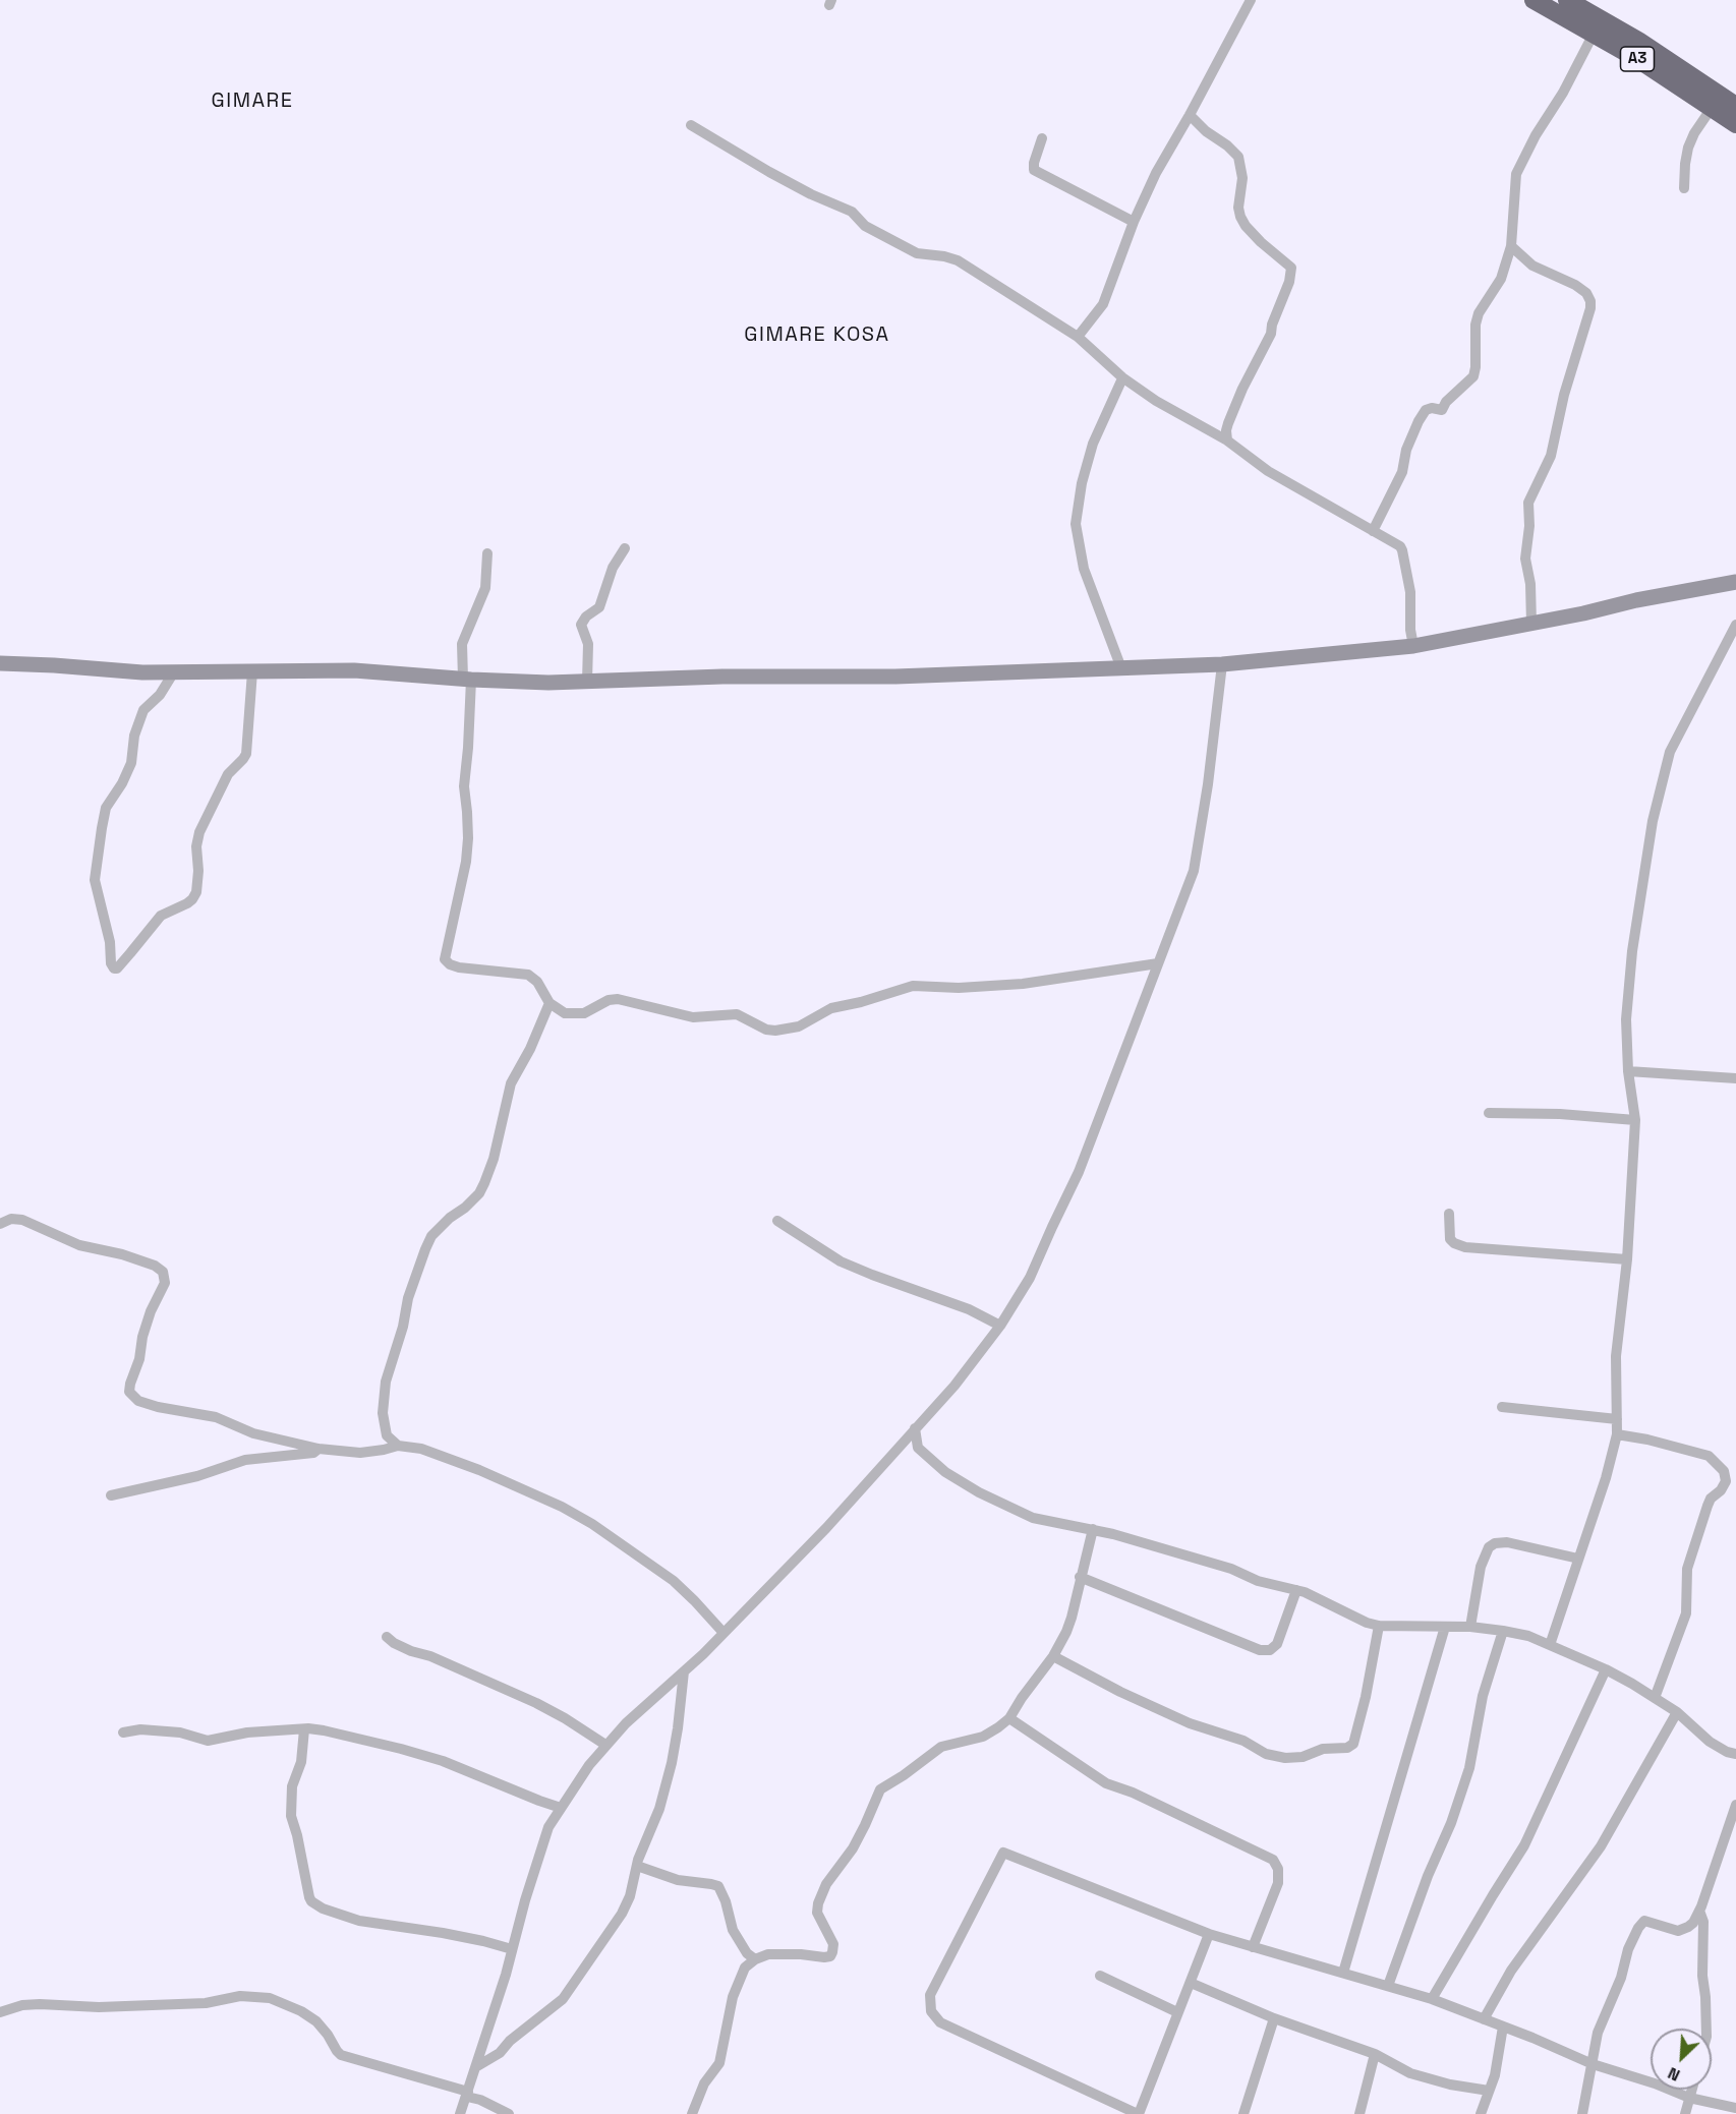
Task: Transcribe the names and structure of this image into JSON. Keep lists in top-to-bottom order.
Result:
{
  "streets": {
    "highway": ["A3"]
  },
  "districts": ["GIMARE", "GIMARE KOSA"],
  "north": "bottom left"
}
